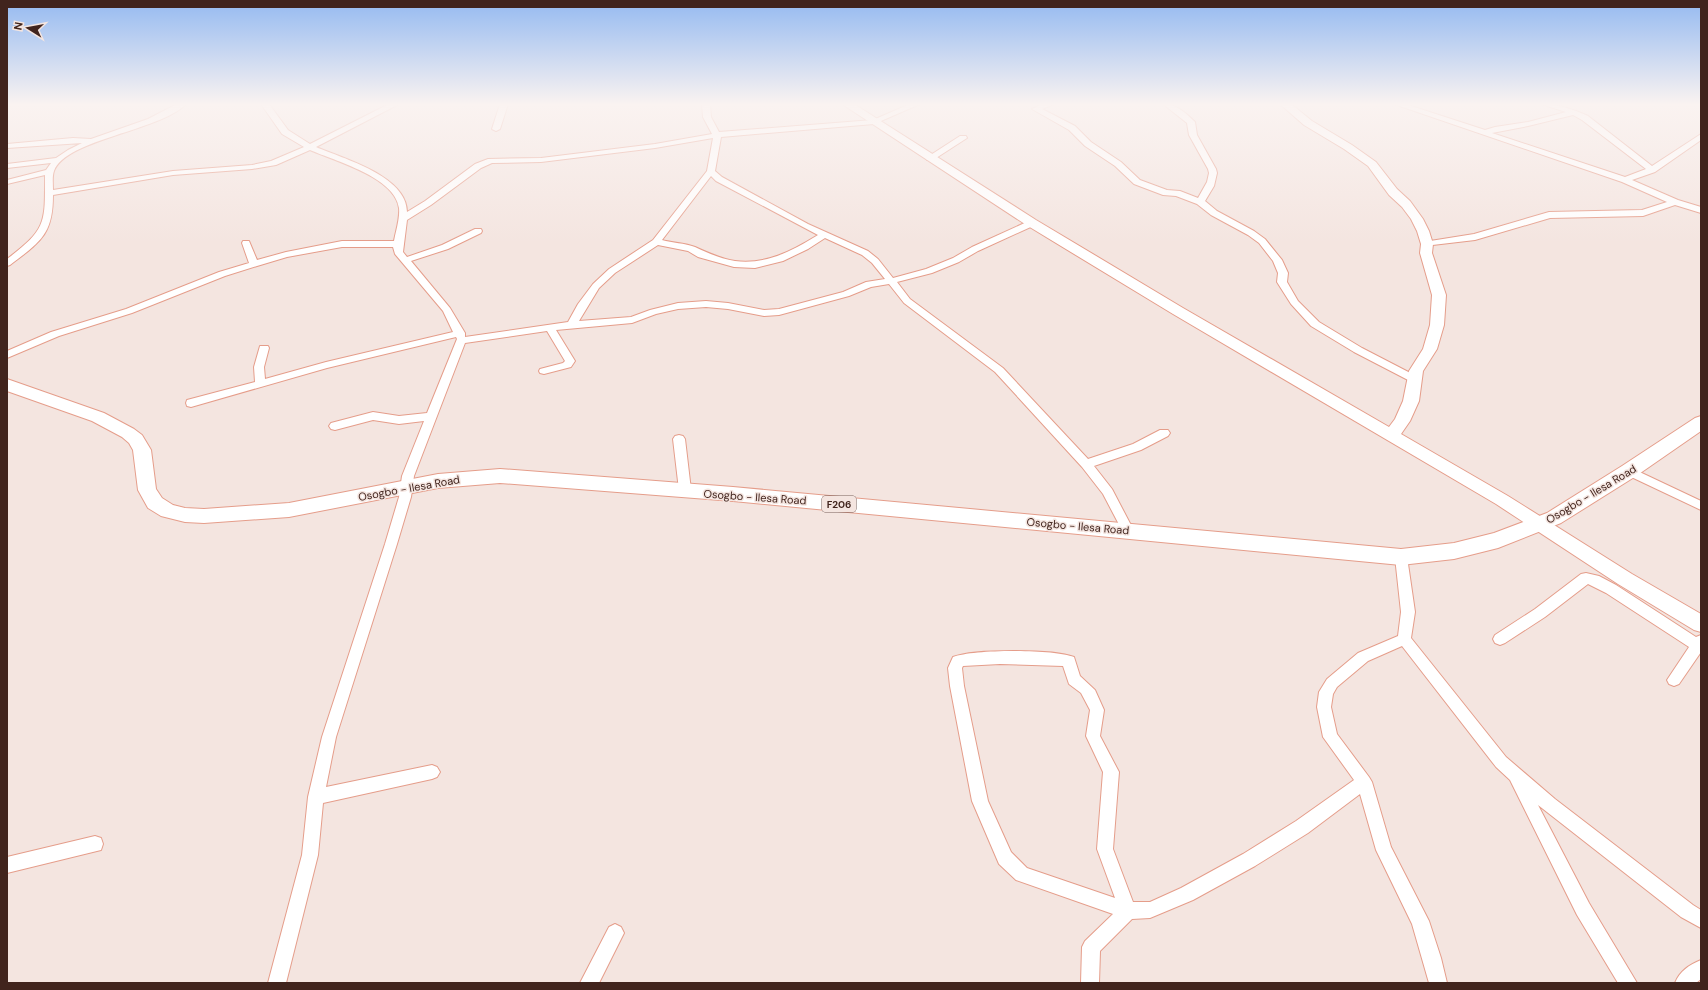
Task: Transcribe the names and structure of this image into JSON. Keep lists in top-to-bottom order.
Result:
{
  "streets": {
    "main road": ["Osogbo - Ilesa Road", "F206"]
  },
  "north": "left"
}
